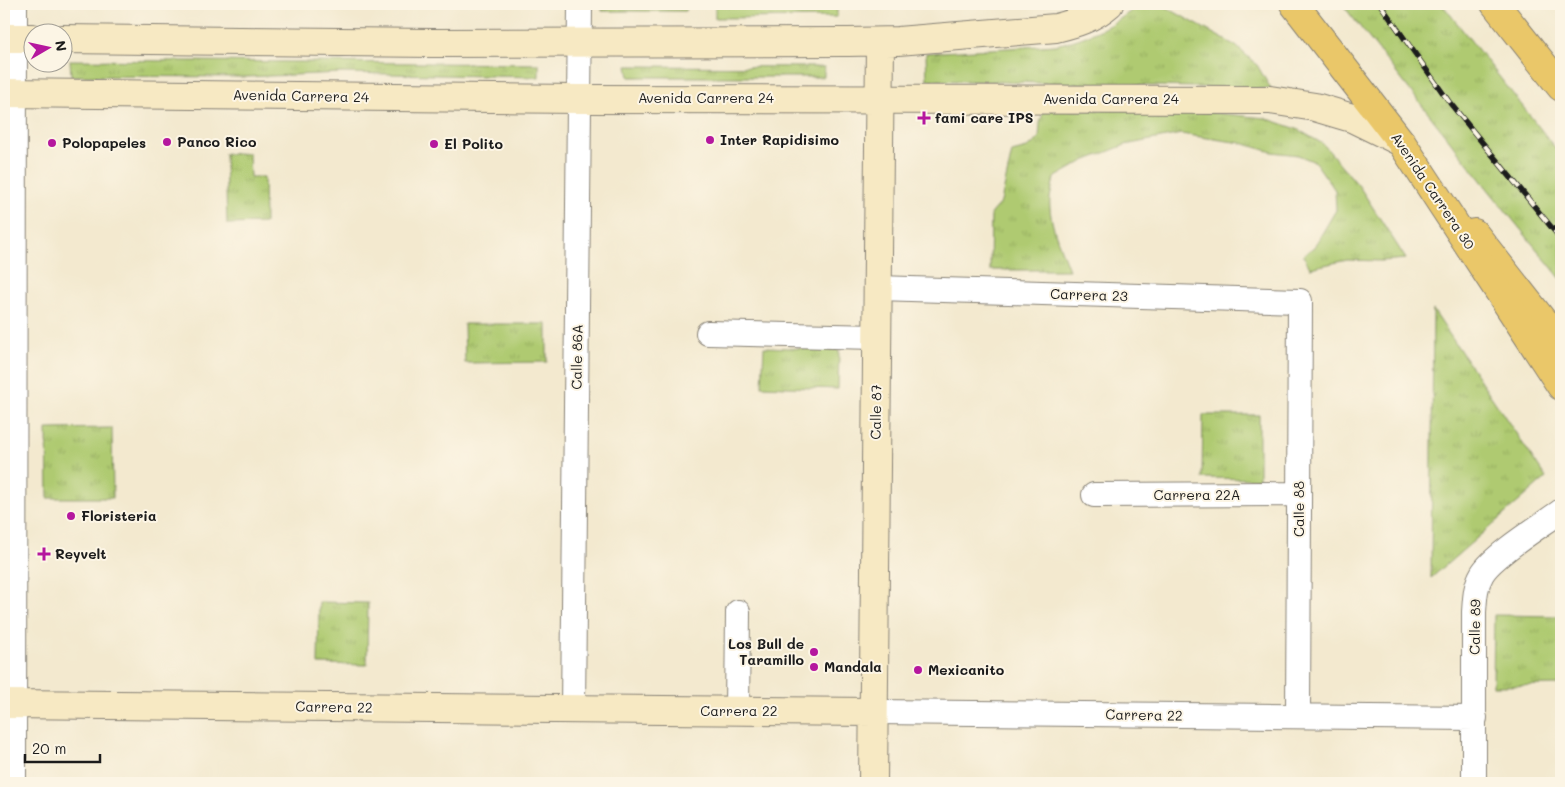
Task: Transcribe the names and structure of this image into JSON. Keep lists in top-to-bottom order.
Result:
{
  "streets": {
    "main road": [
      "Avenida Carrera 24",
      "Avenida Carrera 30",
      "Calle 87",
      "Carrera 22"
    ],
    "street": [
      "Carrera 23",
      "Calle 86A",
      "Carrera 22A",
      "Calle 88",
      "Calle 89"
    ]
  },
  "crossings": [
    ["Avenida Carrera 24", "Avenida Carrera 30"],
    ["Avenida Carrera 24", "Calle 86A"],
    ["Avenida Carrera 24", "Calle 87"],
    ["Carrera 23", "Calle 87"],
    ["Carrera 23", "Calle 88"],
    ["Calle 86A", "Carrera 22"],
    ["Calle 87", "Carrera 22"],
    ["Carrera 22A", "Calle 88"],
    ["Calle 88", "Carrera 22"],
    ["Calle 89", "Carrera 22"]
  ],
  "places": {
    "health": ["fami care IPS", "Reyvelt"],
    "other": [
      "Inter Rapidisimo",
      "Panco Rico",
      "Polopapeles",
      "El Polito",
      "Floristeria",
      "Los Bull de Taramillo",
      "Mandala",
      "Mexicanito"
    ]
  },
  "scale_bar": "20 m",
  "north": "right"
}
